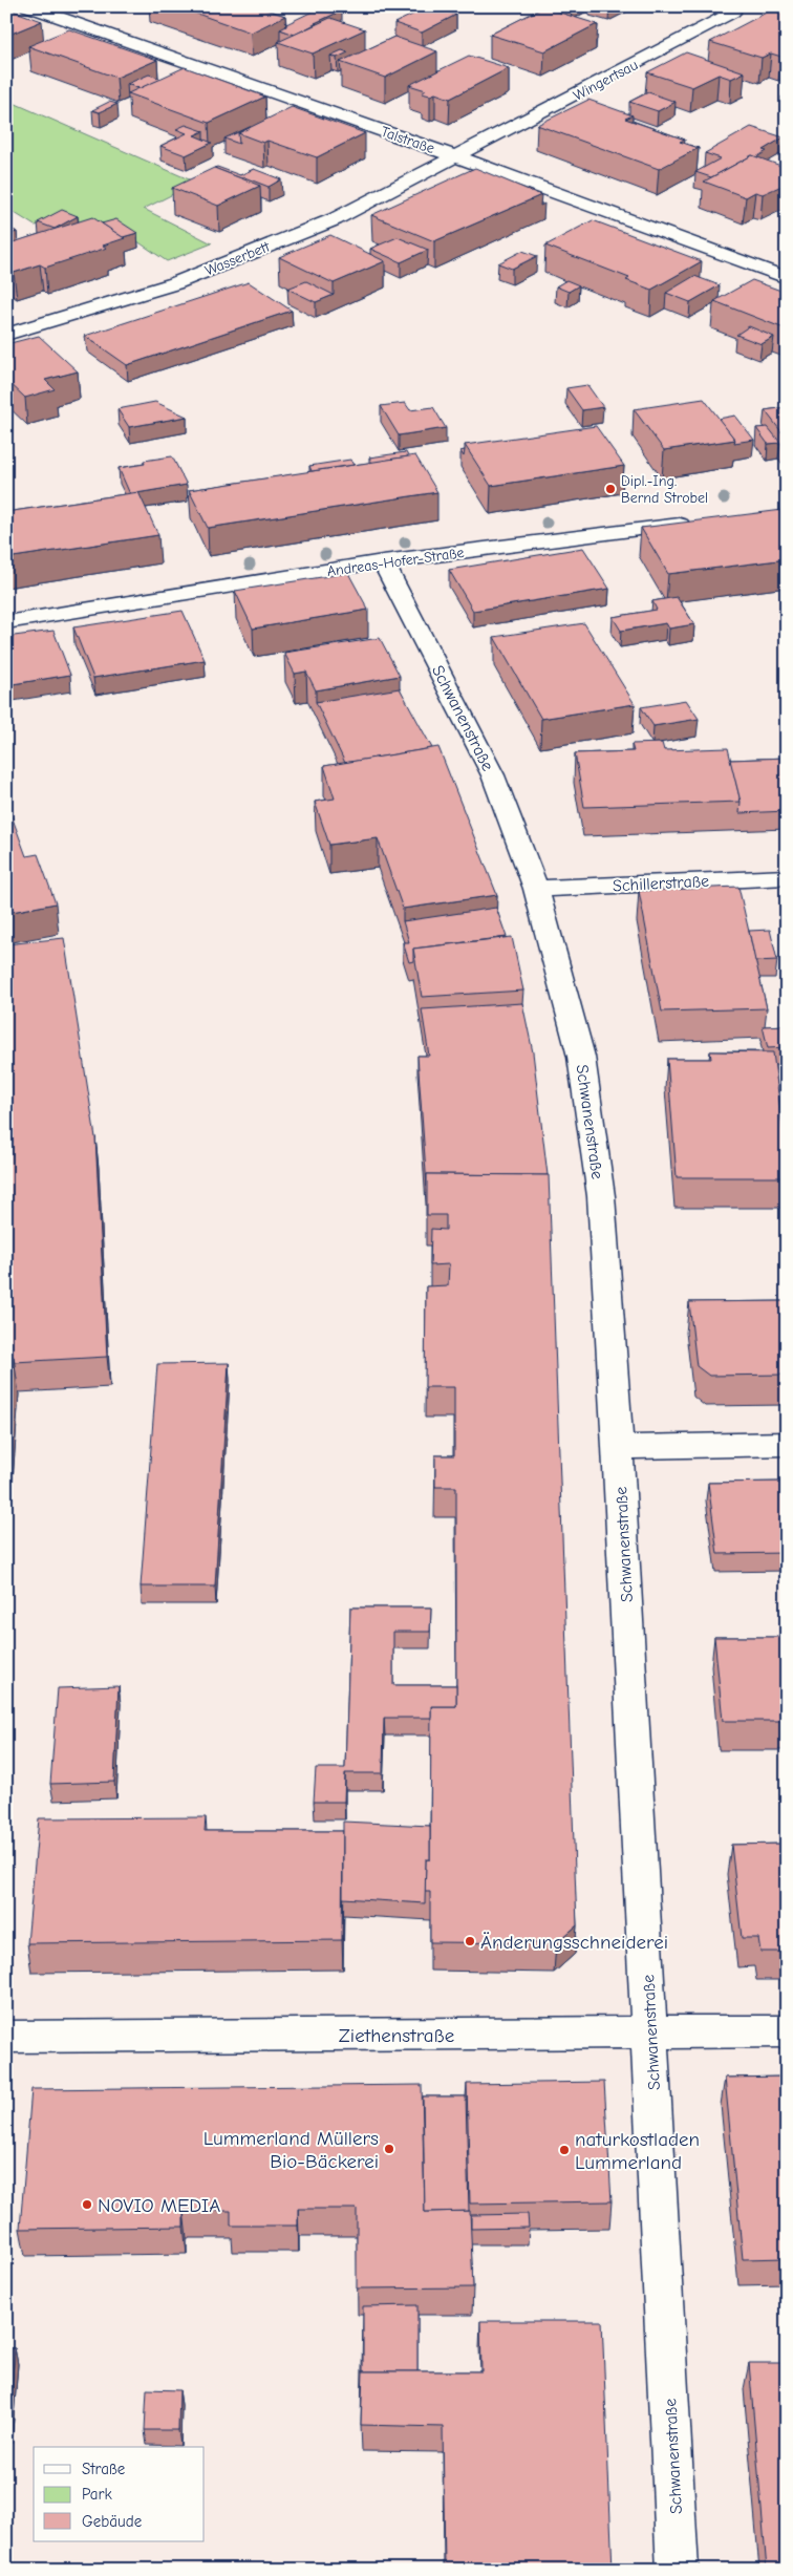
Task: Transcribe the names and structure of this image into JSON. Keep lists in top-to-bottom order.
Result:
{
  "streets": {
    "street": [
      "Wingertsau",
      "Talstraße",
      "Wasserbett",
      "Andreas-Hofer-Straße",
      "Schwanenstraße",
      "Schillerstraße",
      "Ziethenstraße"
    ]
  },
  "crossings": [
    ["Wingertsau", "Talstraße"],
    ["Wingertsau", "Wasserbett"],
    ["Talstraße", "Wasserbett"],
    ["Andreas-Hofer-Straße", "Schwanenstraße"],
    ["Schwanenstraße", "Schillerstraße"],
    ["Schwanenstraße", "Ziethenstraße"]
  ],
  "places": [
    "Dipl.-Ing. Bernd Strobel",
    "Änderungsschneiderei",
    "Lummerland Müllers Bio-Bäckerei",
    "naturkostladen Lummerland",
    "NOVIO MEDIA"
  ],
  "legend": ["Straße", "Park", "Gebäude"]
}
